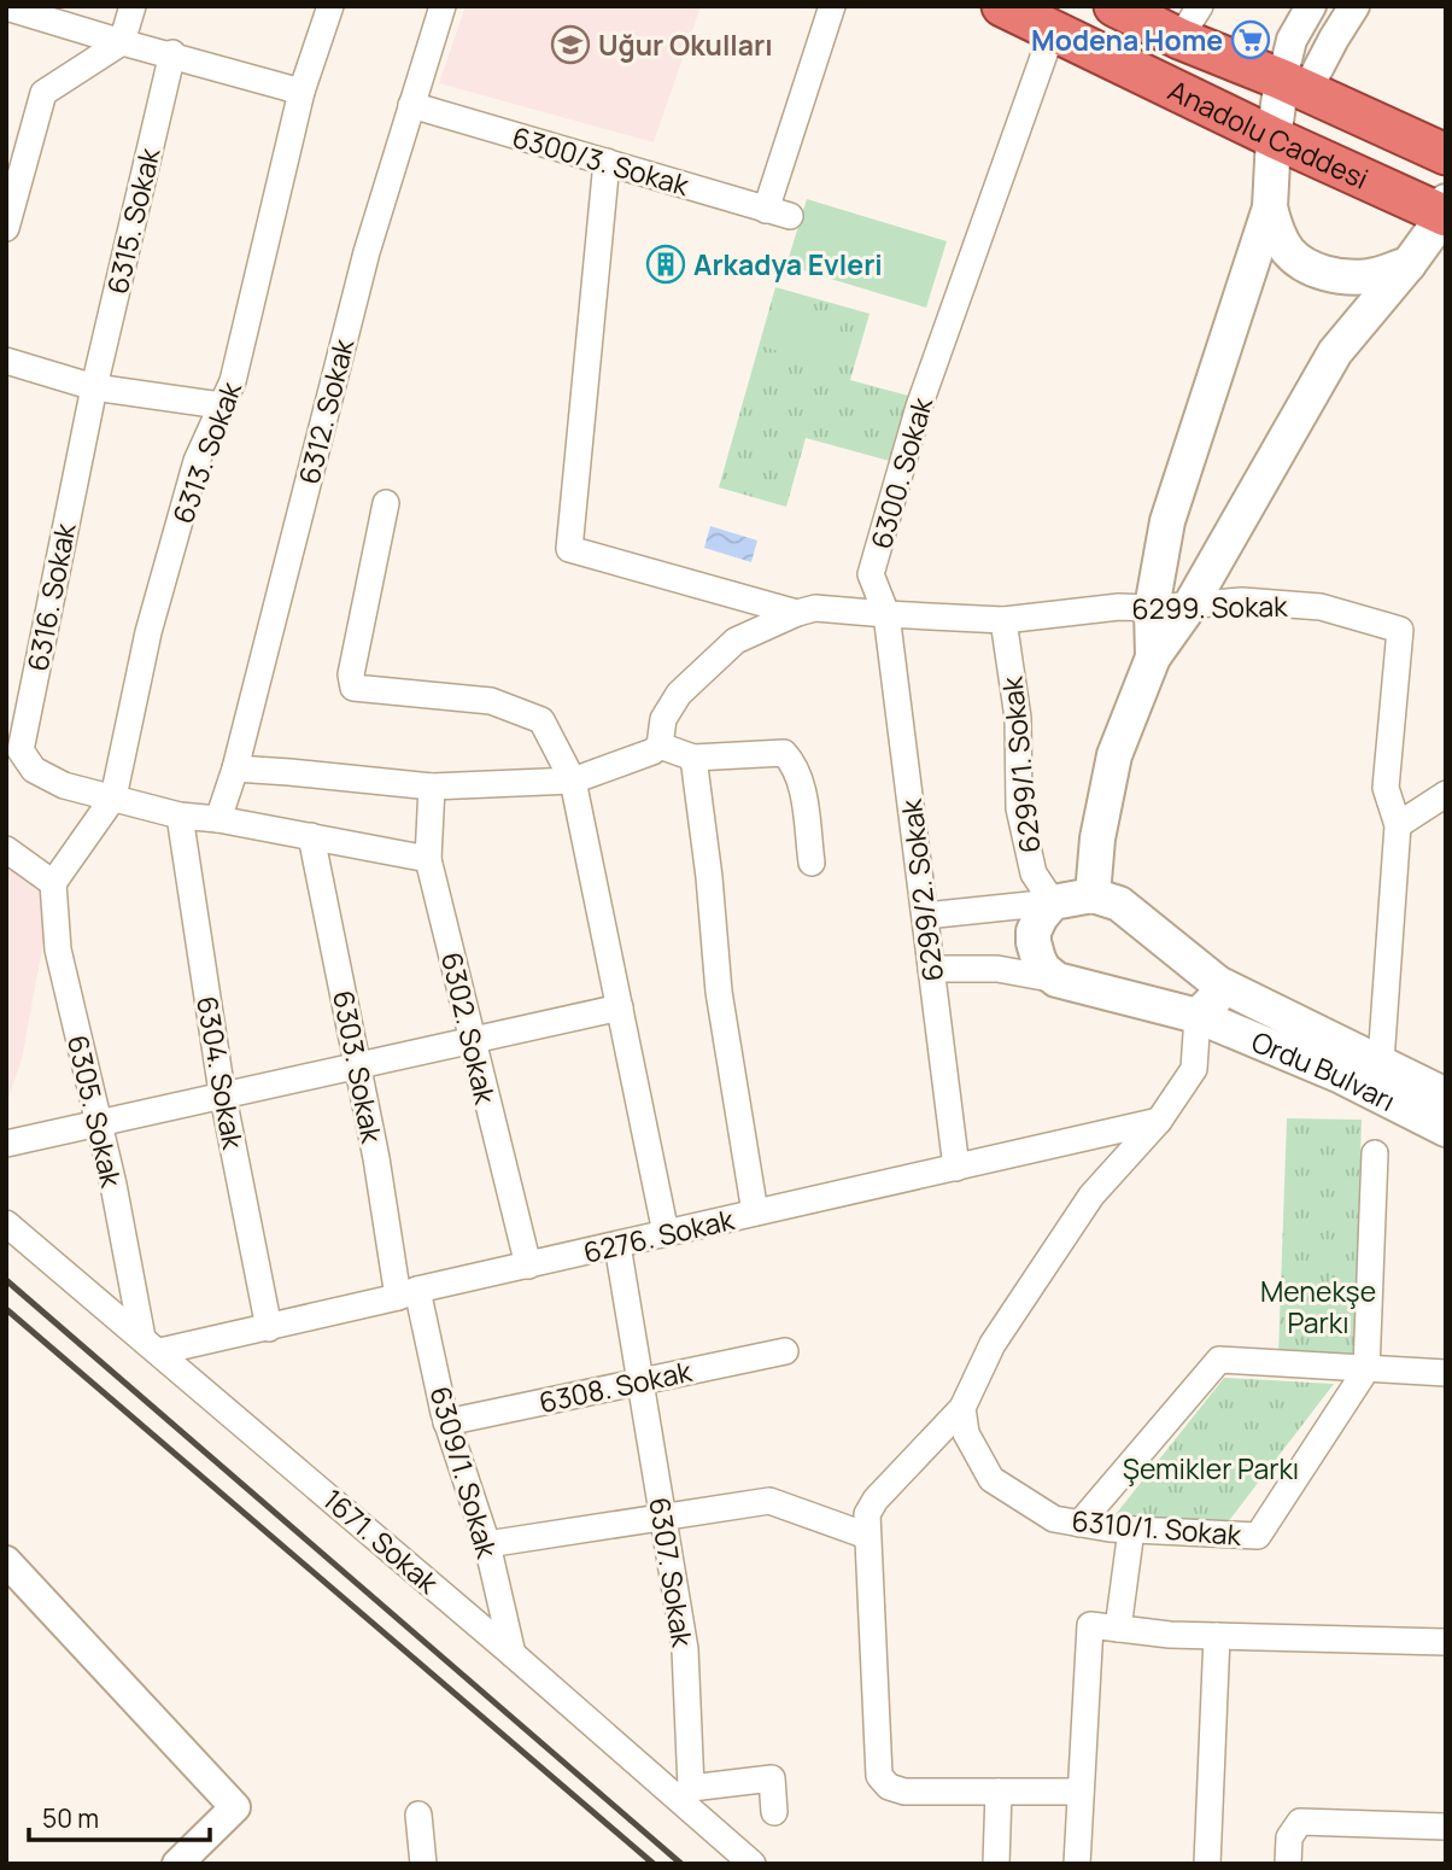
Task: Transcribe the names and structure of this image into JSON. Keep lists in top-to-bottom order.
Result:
{
  "streets": {
    "highway": ["Anadolu Caddesi"],
    "main road": ["Ordu Bulvarı"],
    "street": [
      "6300/3. Sokak",
      "6315. Sokak",
      "6312. Sokak",
      "6313. Sokak",
      "6300. Sokak",
      "6316. Sokak",
      "6299. Sokak",
      "6299/1. Sokak",
      "6299/2. Sokak",
      "6302. Sokak",
      "6303. Sokak",
      "6304. Sokak",
      "6305. Sokak",
      "6276. Sokak",
      "6308. Sokak",
      "6309/1. Sokak",
      "6310/1. Sokak",
      "1671. Sokak",
      "6307. Sokak"
    ]
  },
  "crossings": [
    ["Anadolu Caddesi", "6300. Sokak"],
    ["6300/3. Sokak", "6312. Sokak"],
    ["6315. Sokak", "6316. Sokak"],
    ["6312. Sokak", "6316. Sokak"],
    ["6313. Sokak", "6316. Sokak"],
    ["6313. Sokak", "6305. Sokak"],
    ["6300. Sokak", "6299. Sokak"],
    ["6300. Sokak", "6299/2. Sokak"],
    ["6316. Sokak", "6302. Sokak"],
    ["6316. Sokak", "6303. Sokak"],
    ["6316. Sokak", "6304. Sokak"],
    ["6299. Sokak", "6299/1. Sokak"],
    ["6299. Sokak", "6299/2. Sokak"],
    ["6299. Sokak", "Ordu Bulvarı"],
    ["6299/2. Sokak", "Ordu Bulvarı"],
    ["6299/2. Sokak", "6276. Sokak"],
    ["6302. Sokak", "6276. Sokak"],
    ["6303. Sokak", "6276. Sokak"],
    ["6303. Sokak", "6309/1. Sokak"],
    ["6304. Sokak", "6276. Sokak"],
    ["6305. Sokak", "6276. Sokak"],
    ["6305. Sokak", "1671. Sokak"],
    ["6276. Sokak", "6309/1. Sokak"],
    ["6276. Sokak", "1671. Sokak"],
    ["6276. Sokak", "6307. Sokak"],
    ["6308. Sokak", "6309/1. Sokak"],
    ["6308. Sokak", "6307. Sokak"],
    ["6309/1. Sokak", "1671. Sokak"]
  ],
  "parks": ["Menekşe Parkı", "Şemikler Parkı"],
  "places": {
    "supermarket": ["Modena Home"],
    "school or university": ["Uğur Okulları"],
    "building": ["Arkadya Evleri"]
  },
  "scale_bar": "50 m"
}
